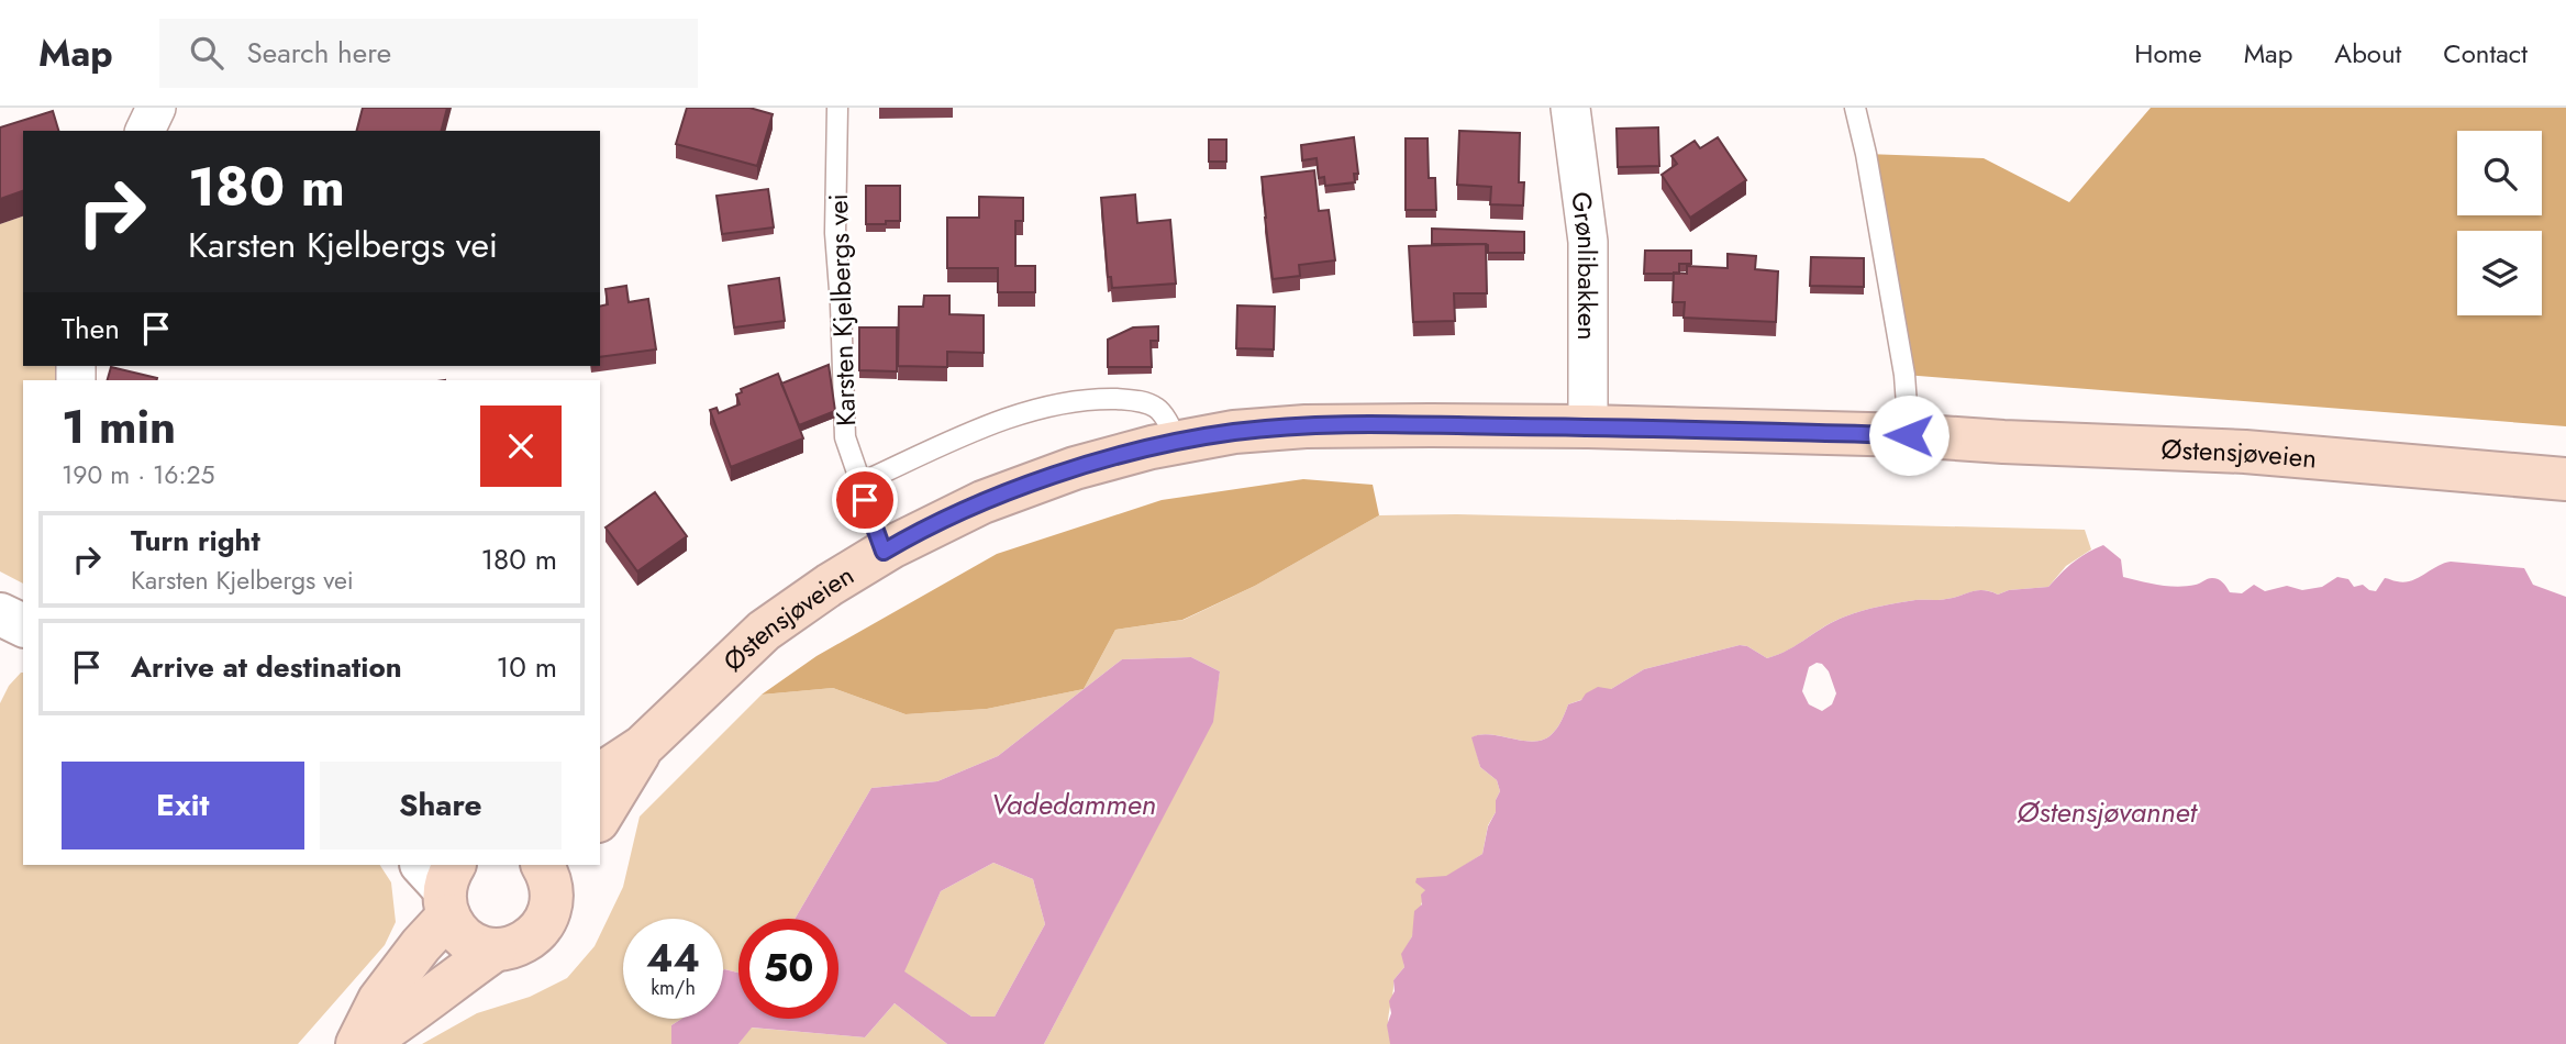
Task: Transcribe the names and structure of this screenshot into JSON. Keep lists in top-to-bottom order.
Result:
{
  "streets": {
    "main road": ["Østensjøveien"],
    "street": ["Grønlibakken"],
    "lane": ["Karsten Kjelbergs vei"]
  },
  "crossings": [
    ["Grønlibakken", "Østensjøveien"],
    ["Karsten Kjelbergs vei", "Østensjøveien"]
  ],
  "water": ["Vadedammen", "Østensjøvannet"],
  "page": {
    "header": "Map",
    "search": "Search here",
    "nav": [
      "Home",
      "Map",
      "About",
      "Contact"
    ],
    "turn": ["180 m", "Karsten Kjelbergs vei"],
    "then": "Then",
    "heading": ["1 min", "190 m · 16:25"],
    "list": [
      {
        "name": "Turn right",
        "note": "Karsten Kjelbergs vei",
        "value": "180 m"
      },
      {
        "name": "Arrive at destination",
        "value": "10 m"
      }
    ],
    "buttons": ["Exit", "Share"],
    "speed": "44 km/h",
    "limit": "50"
  }
}
